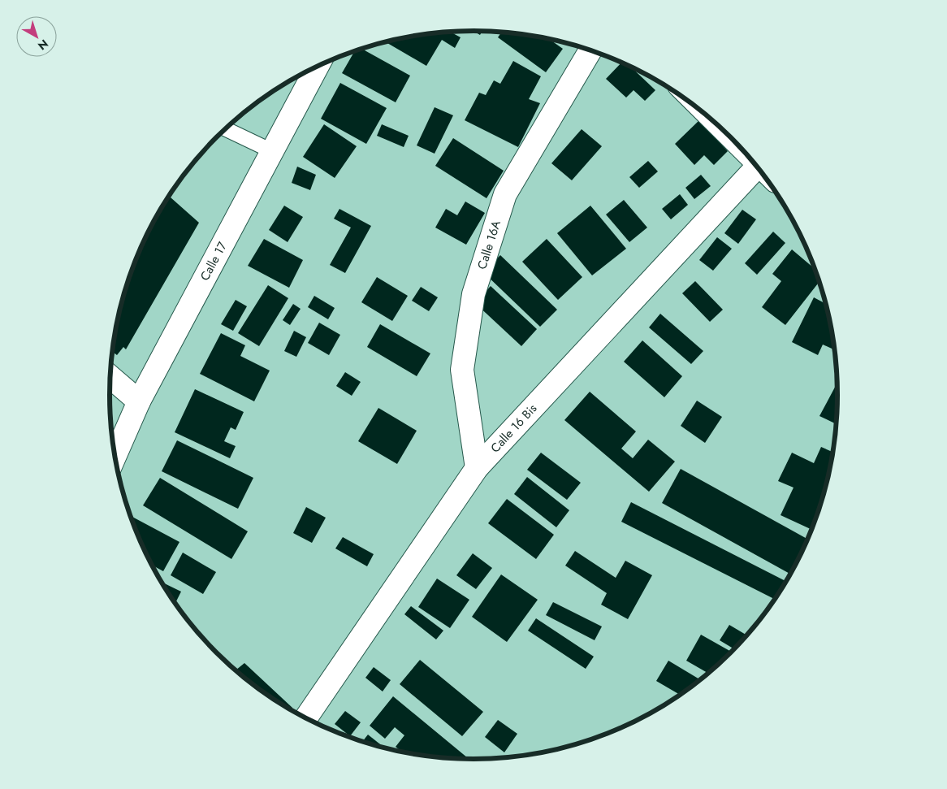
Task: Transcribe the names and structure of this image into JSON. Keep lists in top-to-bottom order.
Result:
{
  "streets": {
    "street": ["Calle 16A", "Calle 17", "Calle 16 Bis"]
  },
  "crossings": [
    ["Calle 16A", "Calle 16 Bis"]
  ],
  "north": "bottom right"
}
